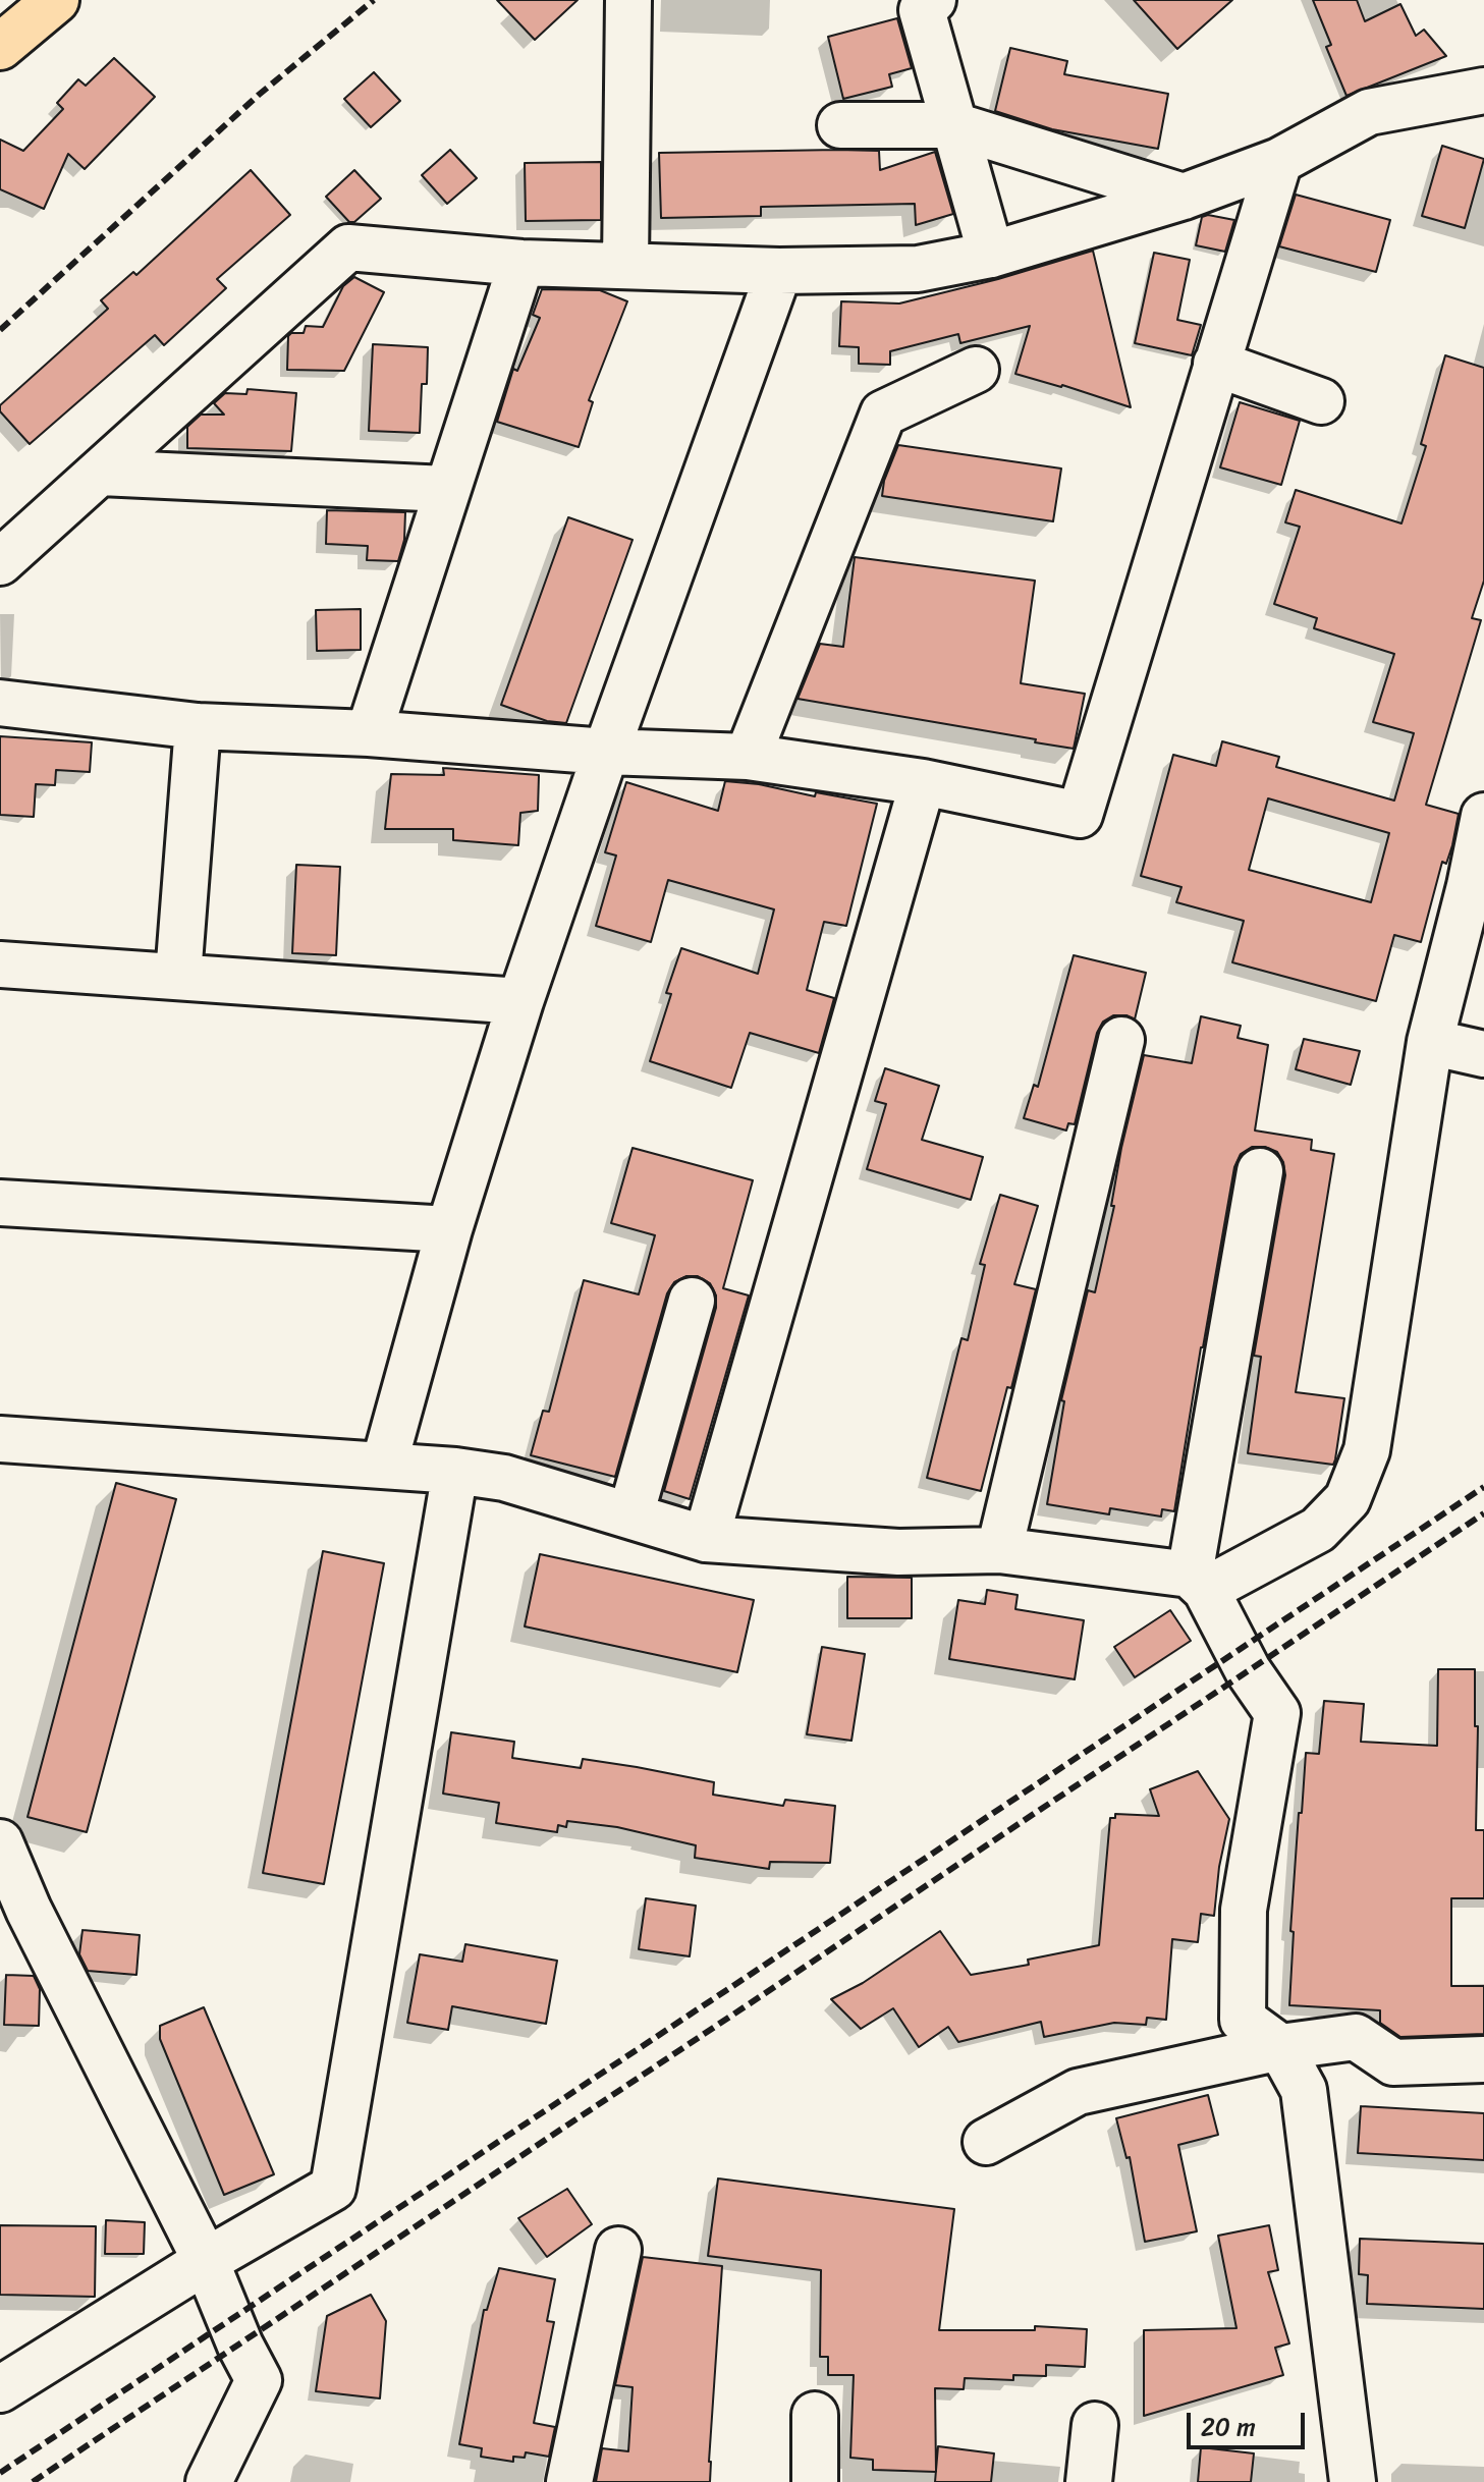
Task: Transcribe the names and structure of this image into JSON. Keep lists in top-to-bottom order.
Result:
{
  "scale_bar": "20 m"
}
